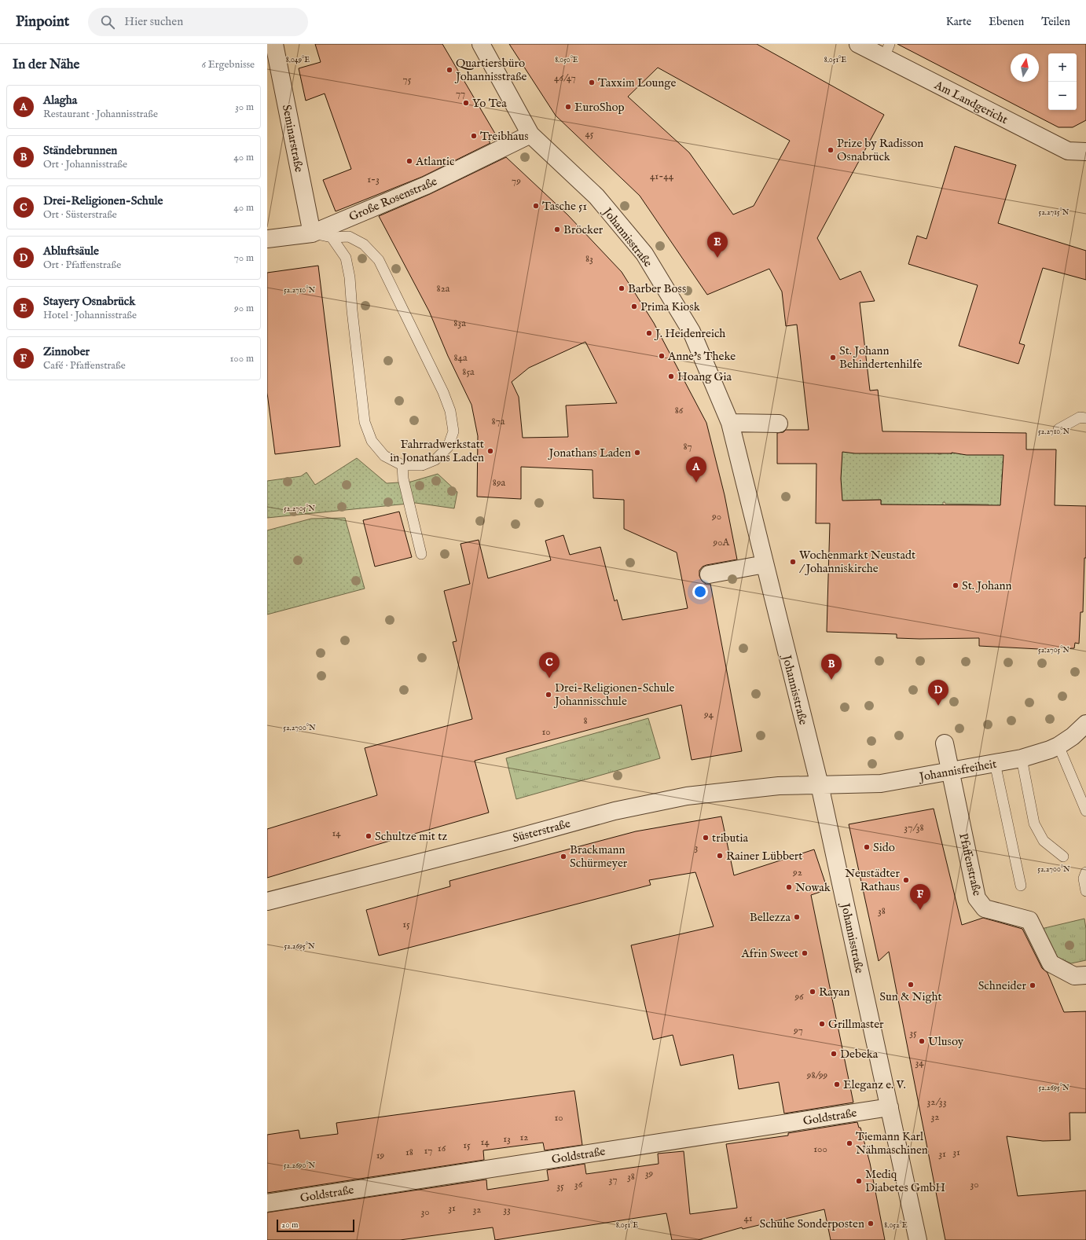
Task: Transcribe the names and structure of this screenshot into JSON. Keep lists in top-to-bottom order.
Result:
{
  "streets": {
    "street": [
      "Am Landgericht",
      "Seminarstraße",
      "Große Rosenstraße",
      "Johannisstraße",
      "Johannisfreiheit",
      "Süsterstraße",
      "Pfaffenstraße",
      "Goldstraße"
    ]
  },
  "crossings": [
    ["Seminarstraße", "Große Rosenstraße"],
    ["Große Rosenstraße", "Johannisstraße"],
    ["Johannisstraße", "Johannisfreiheit"],
    ["Johannisstraße", "Süsterstraße"],
    ["Johannisstraße", "Goldstraße"],
    ["Johannisfreiheit", "Süsterstraße"],
    ["Johannisfreiheit", "Pfaffenstraße"]
  ],
  "places": [
    "Quartiersbüro Johannisstraße",
    "Taxxim Lounge",
    "Yo Tea",
    "EuroShop",
    "Treibhaus",
    "Prize by Radisson Osnabrück",
    "Atlantic",
    "Tasche 51",
    "Bröcker",
    "Barber Boss",
    "Prima Kiosk",
    "J. Heidenreich",
    "Anne's Theke",
    "St. Johann Behindertenhilfe",
    "Hoang Gia",
    "Fahrradwerkstatt in Jonathans Laden",
    "Jonathans Laden",
    "Wochenmarkt Neustadt / Johanniskirche",
    "St. Johann",
    "Drei-Religionen-Schule Johannisschule",
    "Schultze mit tz",
    "tributia",
    "Sido",
    "Rainer Lübbert",
    "Brackmann Schürmeyer",
    "Neustädter Rathaus",
    "Nowak",
    "Bellezza",
    "Afrin Sweet",
    "Sun & Night",
    "Schneider",
    "Rayan",
    "Grillmaster",
    "Ulusoy",
    "Debeka",
    "Eleganz e. V.",
    "Tiemann Karl Nähmaschinen",
    "Mediq Diabetes GmbH",
    "Schuhe Sonderposten"
  ],
  "house_numbers": [
    "46/47",
    "75",
    "77",
    "45",
    "41-44",
    "1-3",
    "79",
    "83",
    "82a",
    "83a",
    "84a",
    "85a",
    "86",
    "87a",
    "87",
    "89a",
    "90",
    "90A",
    "94",
    "8",
    "10",
    "37/38",
    "14",
    "3",
    "92",
    "38",
    "15",
    "96",
    "97",
    "35",
    "34",
    "98/99",
    "32/33",
    "32",
    "10",
    "12",
    "13",
    "14",
    "15",
    "16",
    "100",
    "17",
    "18",
    "31",
    "31",
    "19",
    "39",
    "38",
    "37",
    "36",
    "30",
    "35",
    "31",
    "32",
    "33",
    "30",
    "41"
  ],
  "scale_bar": "20 m",
  "north": "top",
  "page": {
    "header": "Pinpoint",
    "search": "Hier suchen",
    "nav": ["Karte", "Ebenen", "Teilen"],
    "heading": ["In der Nähe", "6 Ergebnisse"],
    "map_buttons": ["+", "−"],
    "list": [
      {
        "mark": "A",
        "name": "Alagha",
        "note": "Restaurant · Johannisstraße",
        "value": "30 m"
      },
      {
        "mark": "B",
        "name": "Ständebrunnen",
        "note": "Ort · Johannisstraße",
        "value": "40 m"
      },
      {
        "mark": "C",
        "name": "Drei-Religionen-Schule",
        "note": "Ort · Süsterstraße",
        "value": "40 m"
      },
      {
        "mark": "D",
        "name": "Abluftsäule",
        "note": "Ort · Pfaffenstraße",
        "value": "70 m"
      },
      {
        "mark": "E",
        "name": "Stayery Osnabrück",
        "note": "Hotel · Johannisstraße",
        "value": "90 m"
      },
      {
        "mark": "F",
        "name": "Zinnober",
        "note": "Café · Pfaffenstraße",
        "value": "100 m"
      }
    ],
    "pins": [
      "E",
      "A",
      "C",
      "B",
      "D",
      "F"
    ],
    "scale": "20 m"
  },
  "coordinates": [
    "8.049°E",
    "8.050°E",
    "8.051°E",
    "52.2715°N",
    "52.2710°N",
    "52.2705°N",
    "52.2700°N",
    "52.2695°N",
    "52.2690°N",
    "8.052°E"
  ]
}
